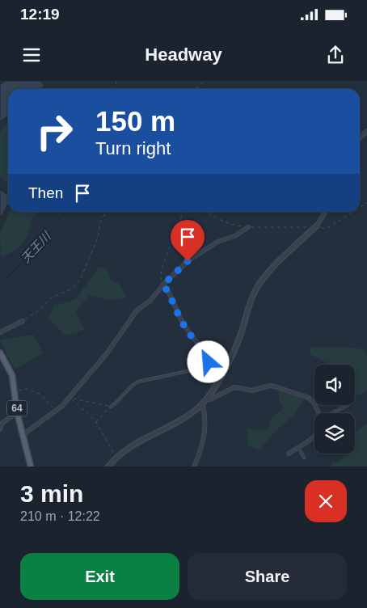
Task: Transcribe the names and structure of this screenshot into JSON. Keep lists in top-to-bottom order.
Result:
{
  "streets": {
    "main road": ["64"]
  },
  "water": ["天王川"],
  "page": {
    "status": "12:19",
    "header": "Headway",
    "turn": ["150 m", "Turn right"],
    "then": "Then",
    "heading": ["3 min", "210 m · 12:22"],
    "buttons": ["Exit", "Share"]
  }
}
